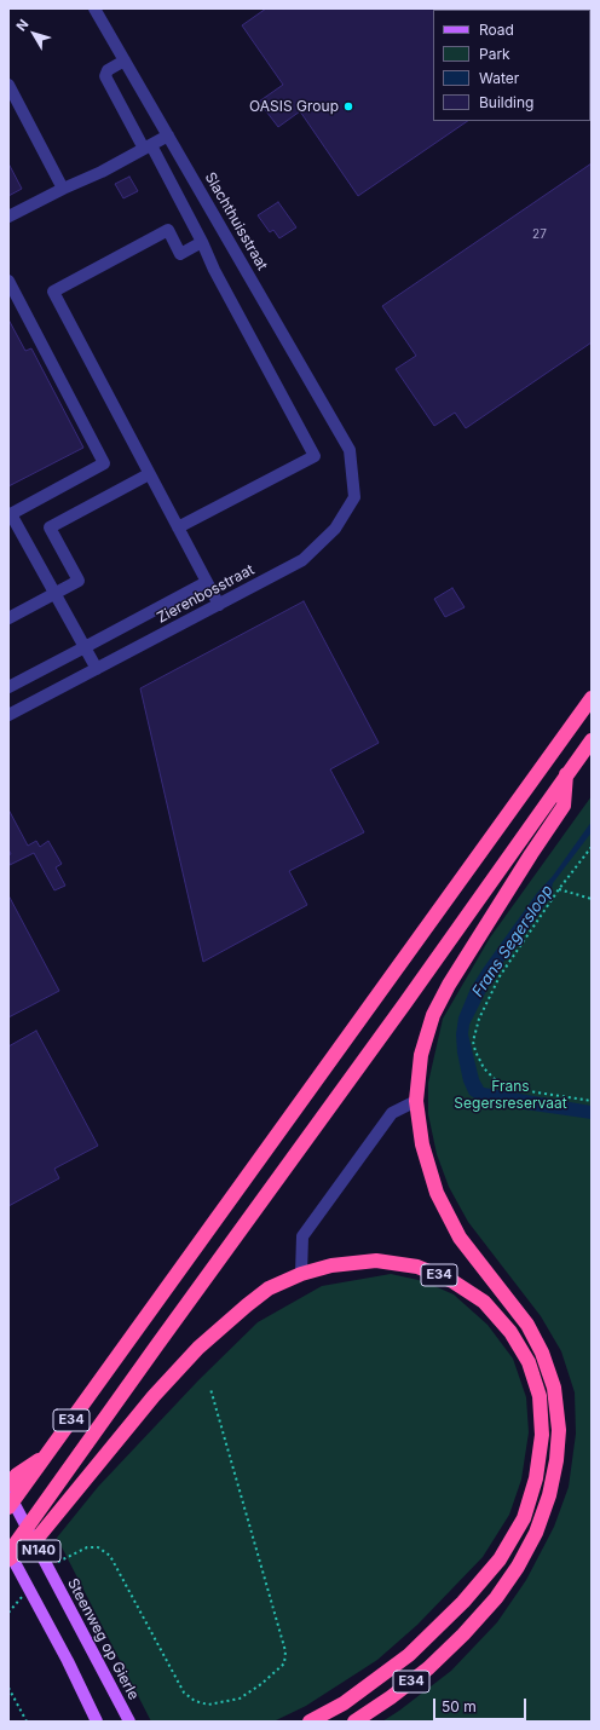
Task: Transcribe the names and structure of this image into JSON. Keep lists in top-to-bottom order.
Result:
{
  "streets": {
    "highway": ["E34"],
    "main road": ["N140", "Steenweg op Gierle"],
    "street": ["Slachthuisstraat", "Zierenbosstraat"]
  },
  "crossings": [
    ["Slachthuisstraat", "Zierenbosstraat"],
    ["E34", "N140"]
  ],
  "water": ["Frans Segersloop"],
  "parks": ["Frans Segersreservaat"],
  "places": ["OASIS Group"],
  "house_numbers": ["27"],
  "legend": [
    "Road",
    "Park",
    "Water",
    "Building"
  ],
  "scale_bar": "50 m",
  "north": "top left"
}
